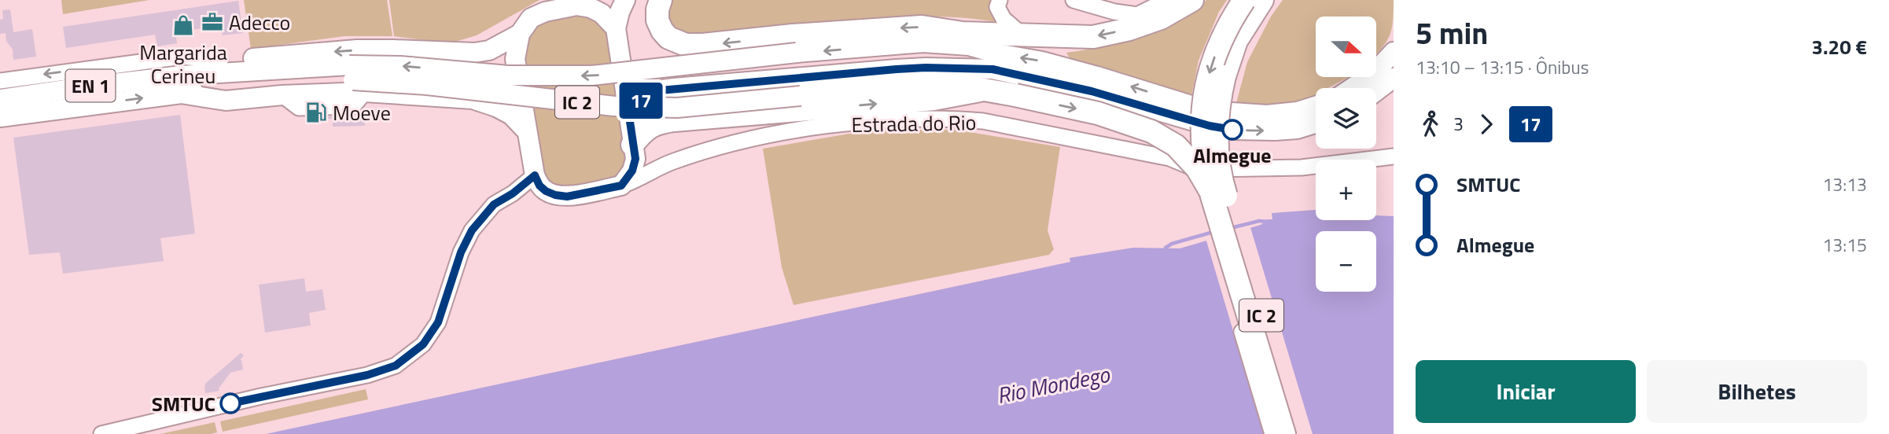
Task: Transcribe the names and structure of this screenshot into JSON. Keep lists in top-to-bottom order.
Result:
{
  "streets": {
    "highway": ["IC 2"],
    "main road": ["EN 1"],
    "street": ["Estrada do Rio"]
  },
  "crossings": [
    ["EN 1", "IC 2"]
  ],
  "water": ["Rio Mondego"],
  "places": {
    "office": ["Adecco"],
    "shop": ["Margarida Cerineu"],
    "fuel station": ["Moeve"],
    "other": ["Almegue", "SMTUC"]
  },
  "lines": ["bus line 17"],
  "north": "right",
  "page": {
    "on_map": "17",
    "heading": ["5 min", "13:10 – 13:15 · Ônibus", "3.20 €"],
    "map_buttons": ["+", "−"],
    "legs": ["3", "17"],
    "list": [
      {
        "name": "SMTUC",
        "value": "13:13"
      },
      {
        "name": "Almegue",
        "value": "13:15"
      }
    ],
    "buttons": ["Iniciar", "Bilhetes"]
  }
}
